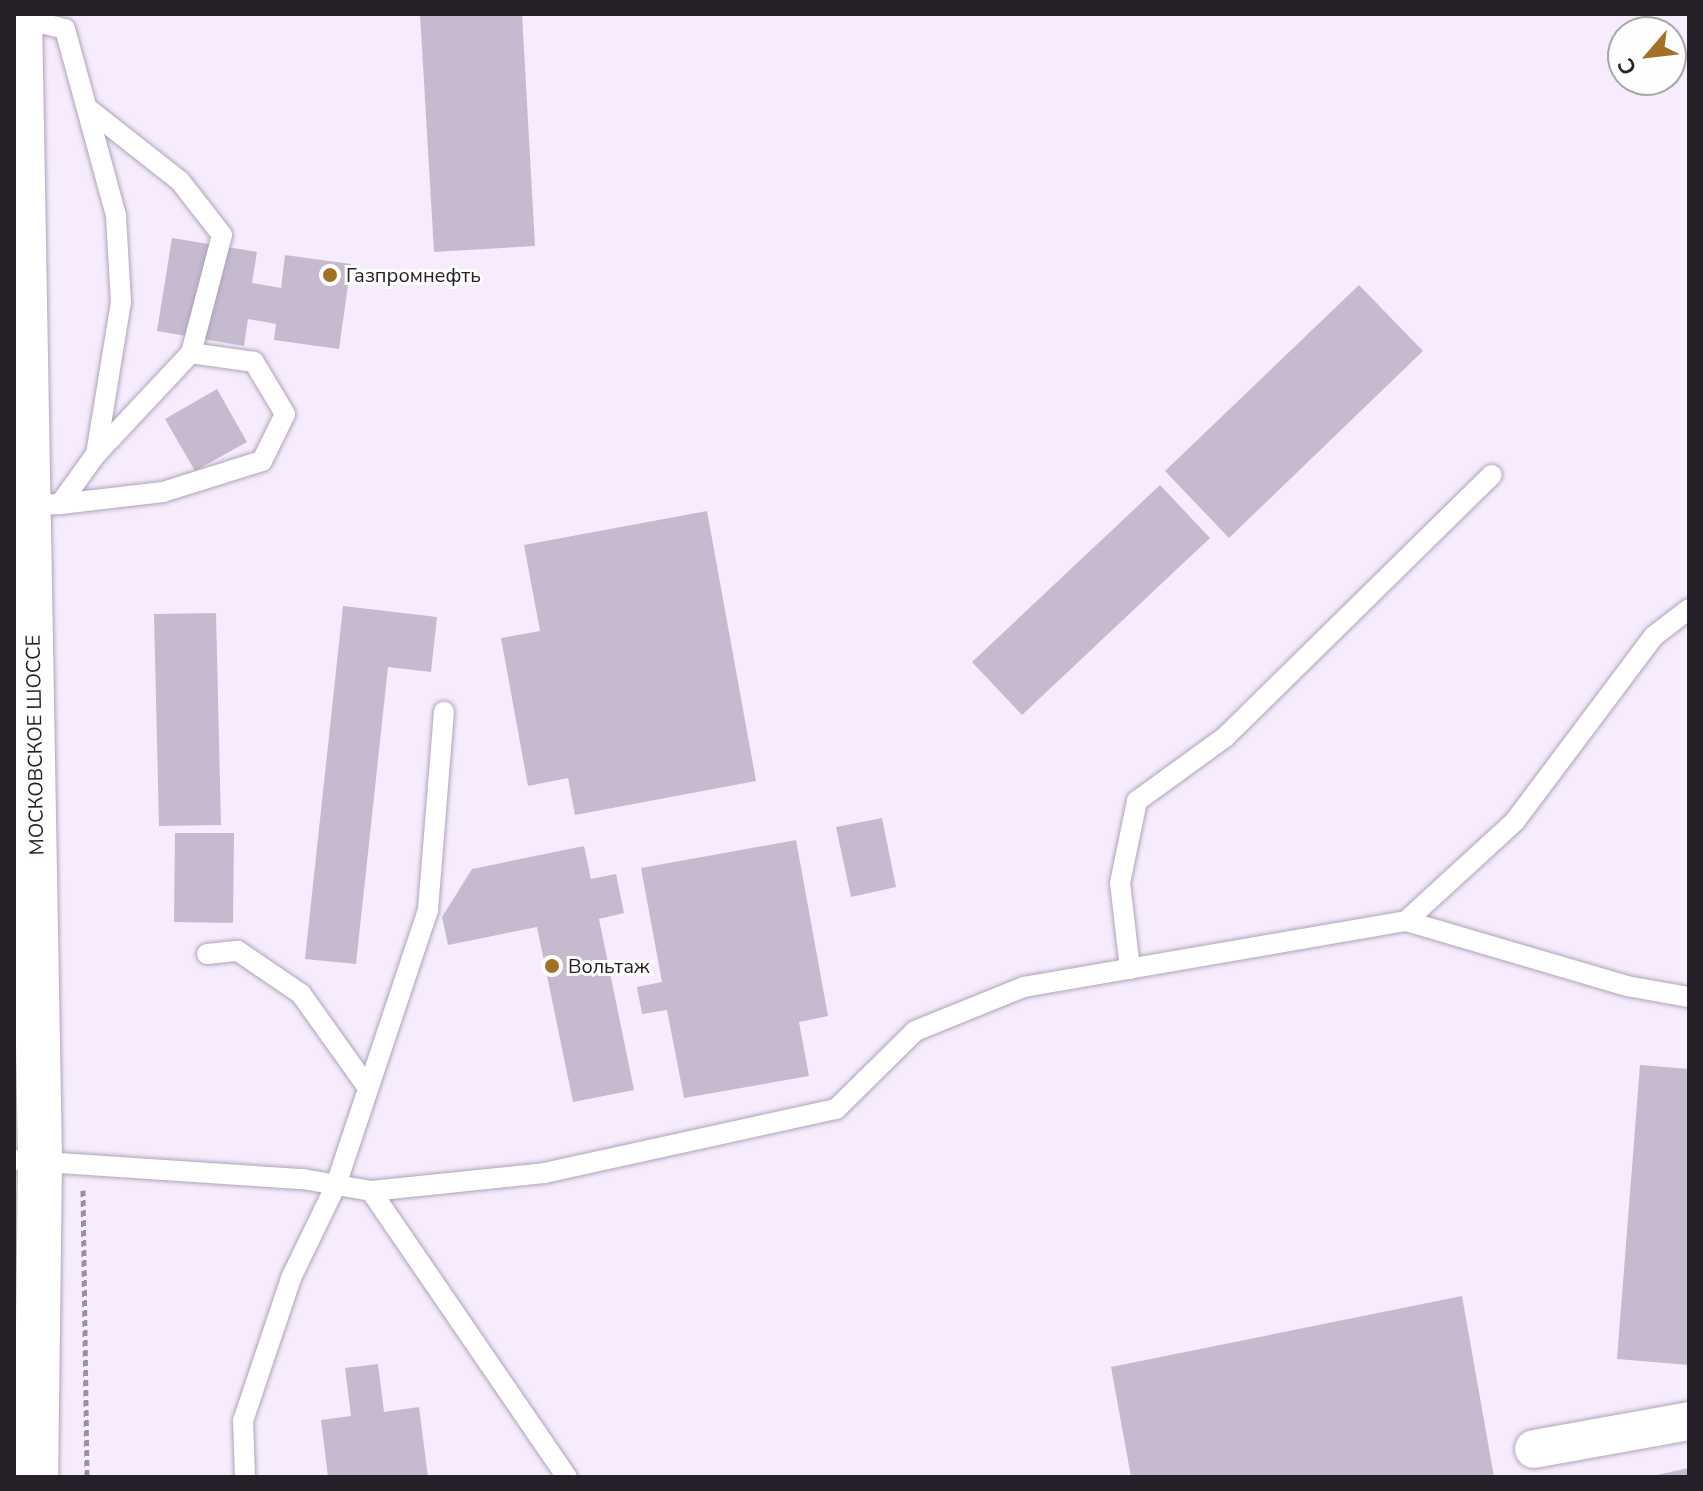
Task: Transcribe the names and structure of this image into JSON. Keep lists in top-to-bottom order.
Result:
{
  "streets": {
    "main road": ["МОСКОВСКОЕ ШОССЕ"]
  },
  "places": ["Газпромнефть", "Вольтаж"],
  "north": "bottom left"
}
